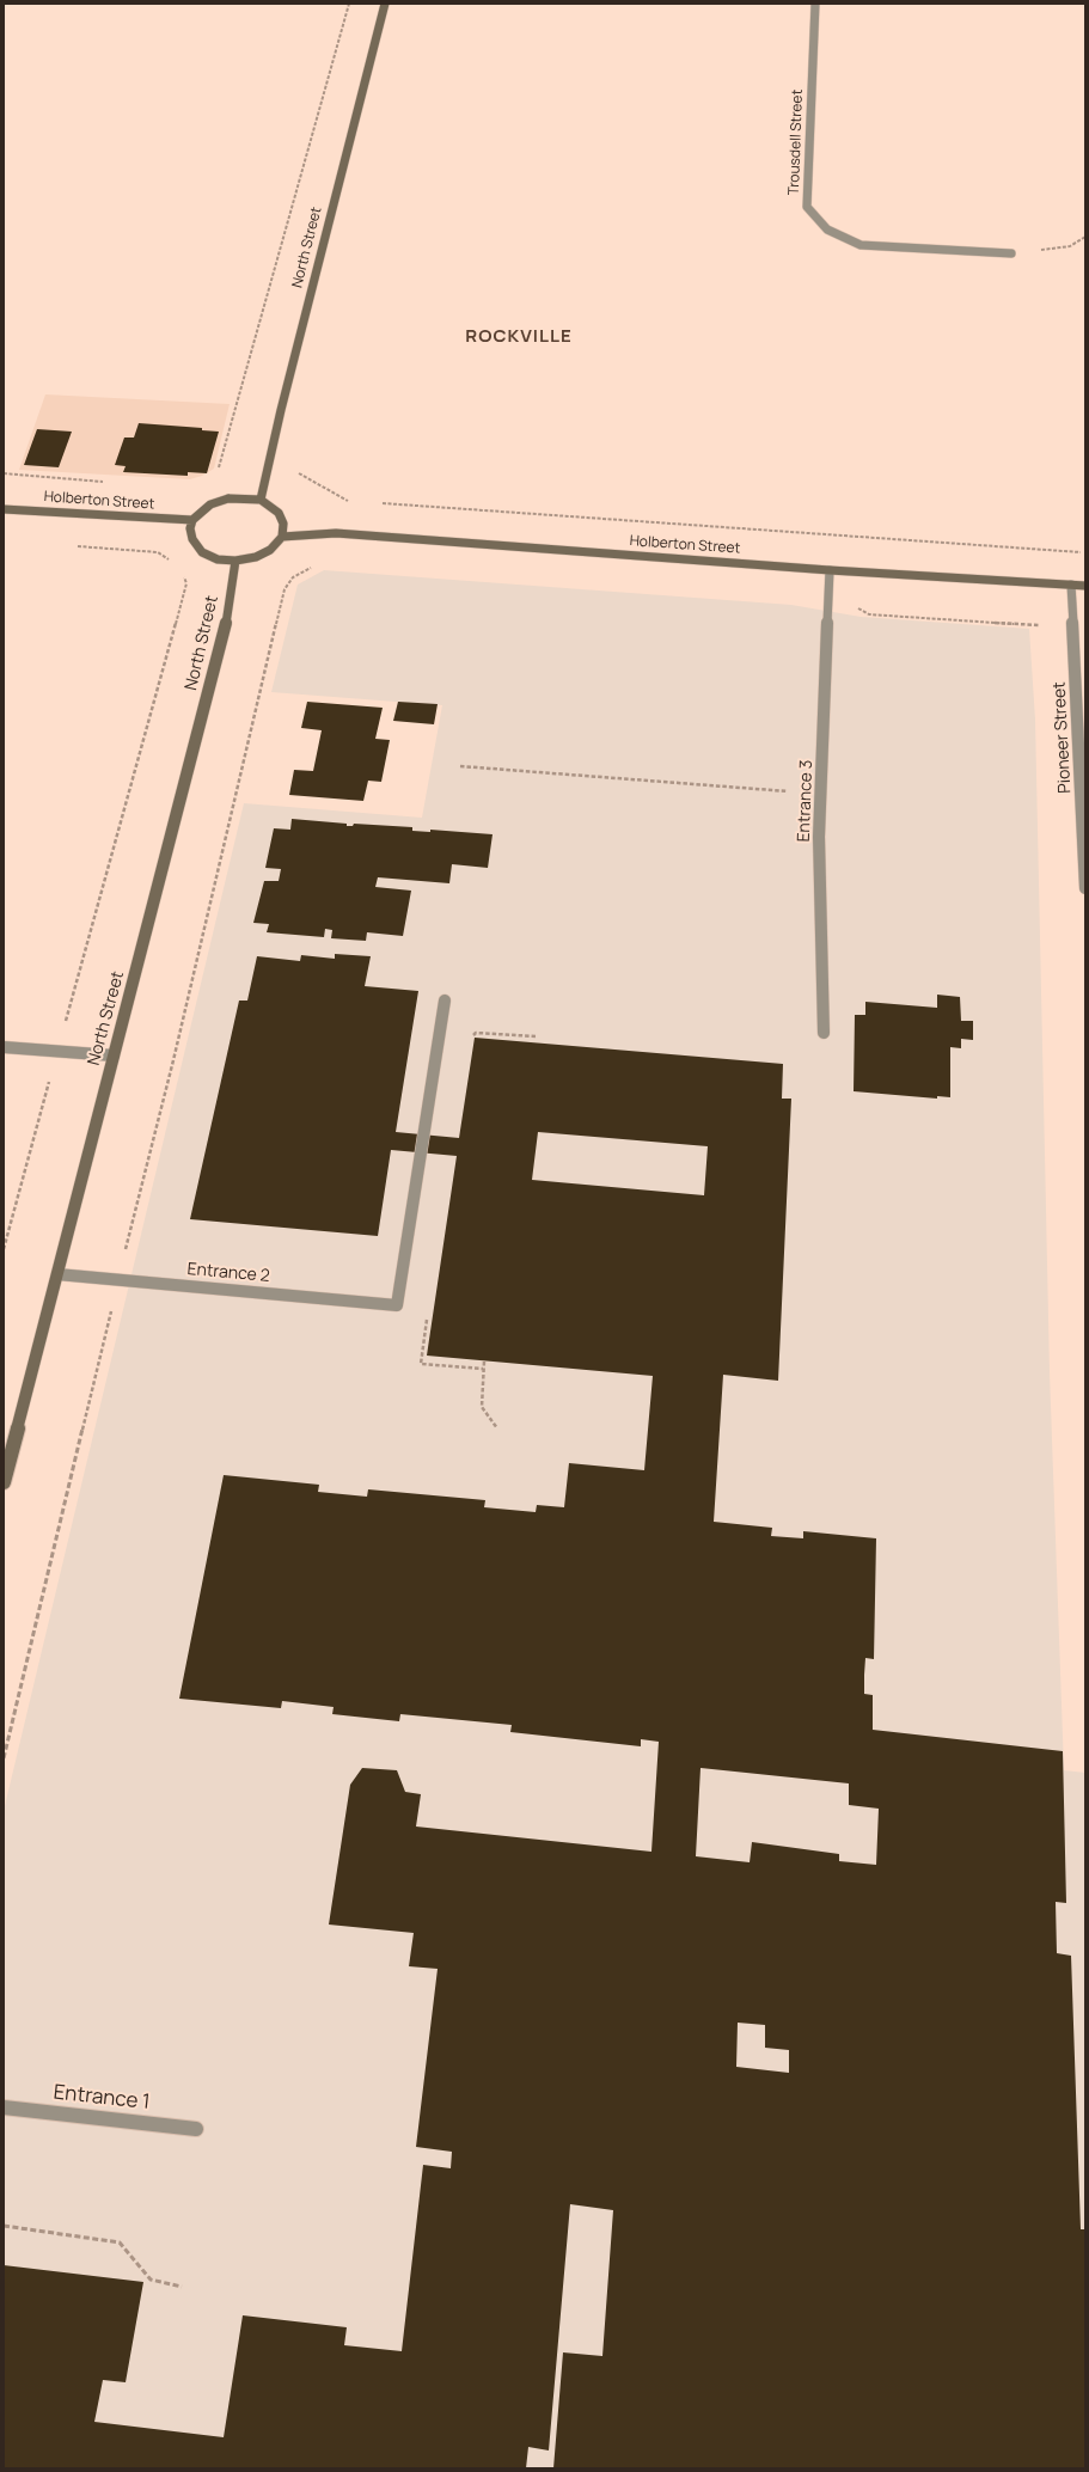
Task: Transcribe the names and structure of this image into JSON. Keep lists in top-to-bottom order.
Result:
{
  "streets": {
    "street": [
      "Trousdell Street",
      "North Street",
      "Holberton Street",
      "Pioneer Street",
      "Entrance 3",
      "Entrance 2",
      "Entrance 1"
    ]
  },
  "crossings": [
    ["North Street", "Holberton Street"],
    ["North Street", "Entrance 2"],
    ["Holberton Street", "Pioneer Street"],
    ["Holberton Street", "Entrance 3"]
  ],
  "districts": ["ROCKVILLE"]
}
